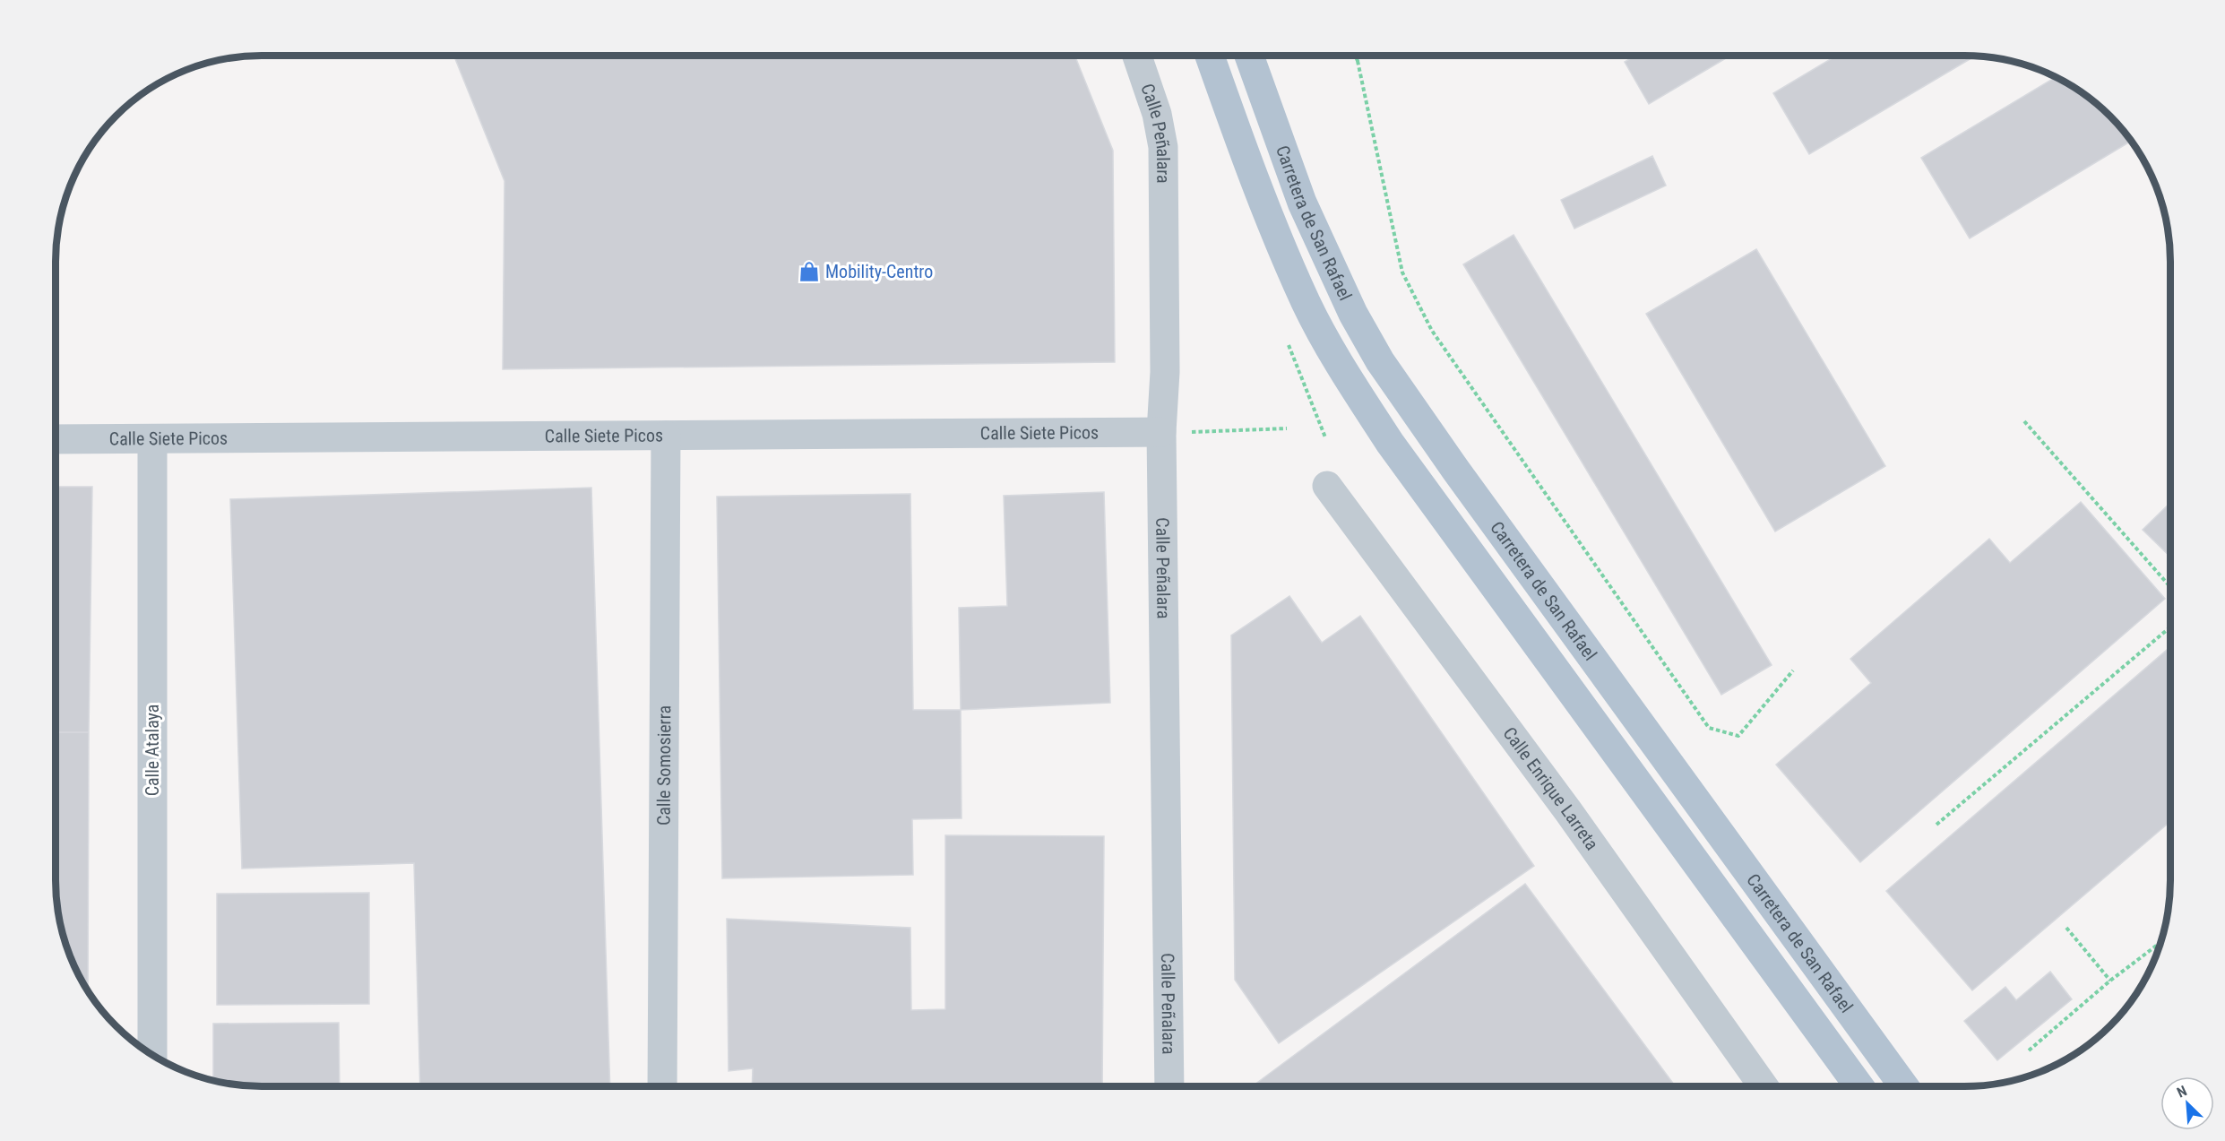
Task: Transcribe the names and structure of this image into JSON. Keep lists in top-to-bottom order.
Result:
{
  "streets": {
    "main road": ["Carretera de San Rafael"],
    "street": [
      "Calle Peñalara",
      "Calle Siete Picos",
      "Calle Atalaya",
      "Calle Somosierra",
      "Calle Enrique Larreta"
    ]
  },
  "crossings": [
    ["Calle Peñalara", "Calle Siete Picos"],
    ["Calle Siete Picos", "Calle Atalaya"],
    ["Calle Siete Picos", "Calle Somosierra"]
  ],
  "places": {
    "shop": ["Mobility-Centro"]
  },
  "north": "top left"
}
